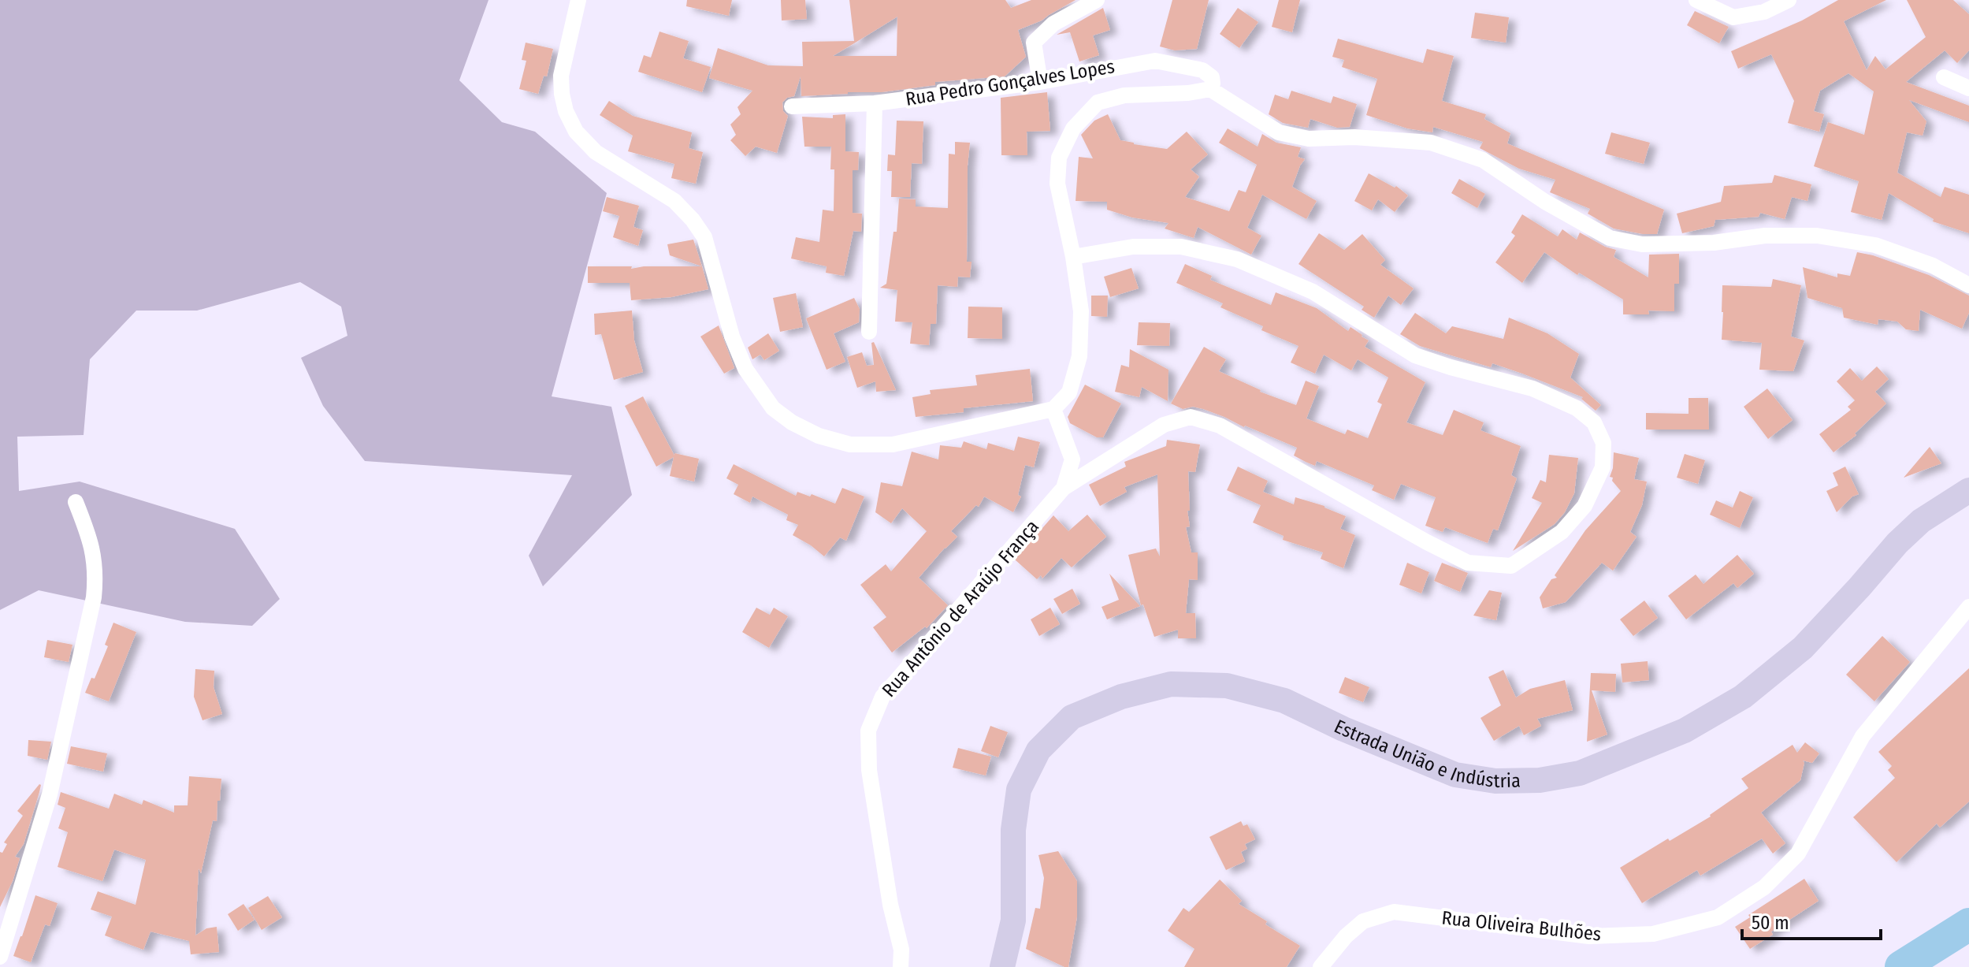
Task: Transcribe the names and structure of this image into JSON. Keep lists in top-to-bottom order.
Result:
{
  "streets": {
    "main road": ["Estrada União e Indústria"],
    "street": ["Rua Pedro Gonçalves Lopes", "Rua Antônio de Araújo França", "Rua Oliveira Bulhões"]
  },
  "scale_bar": "50 m"
}
